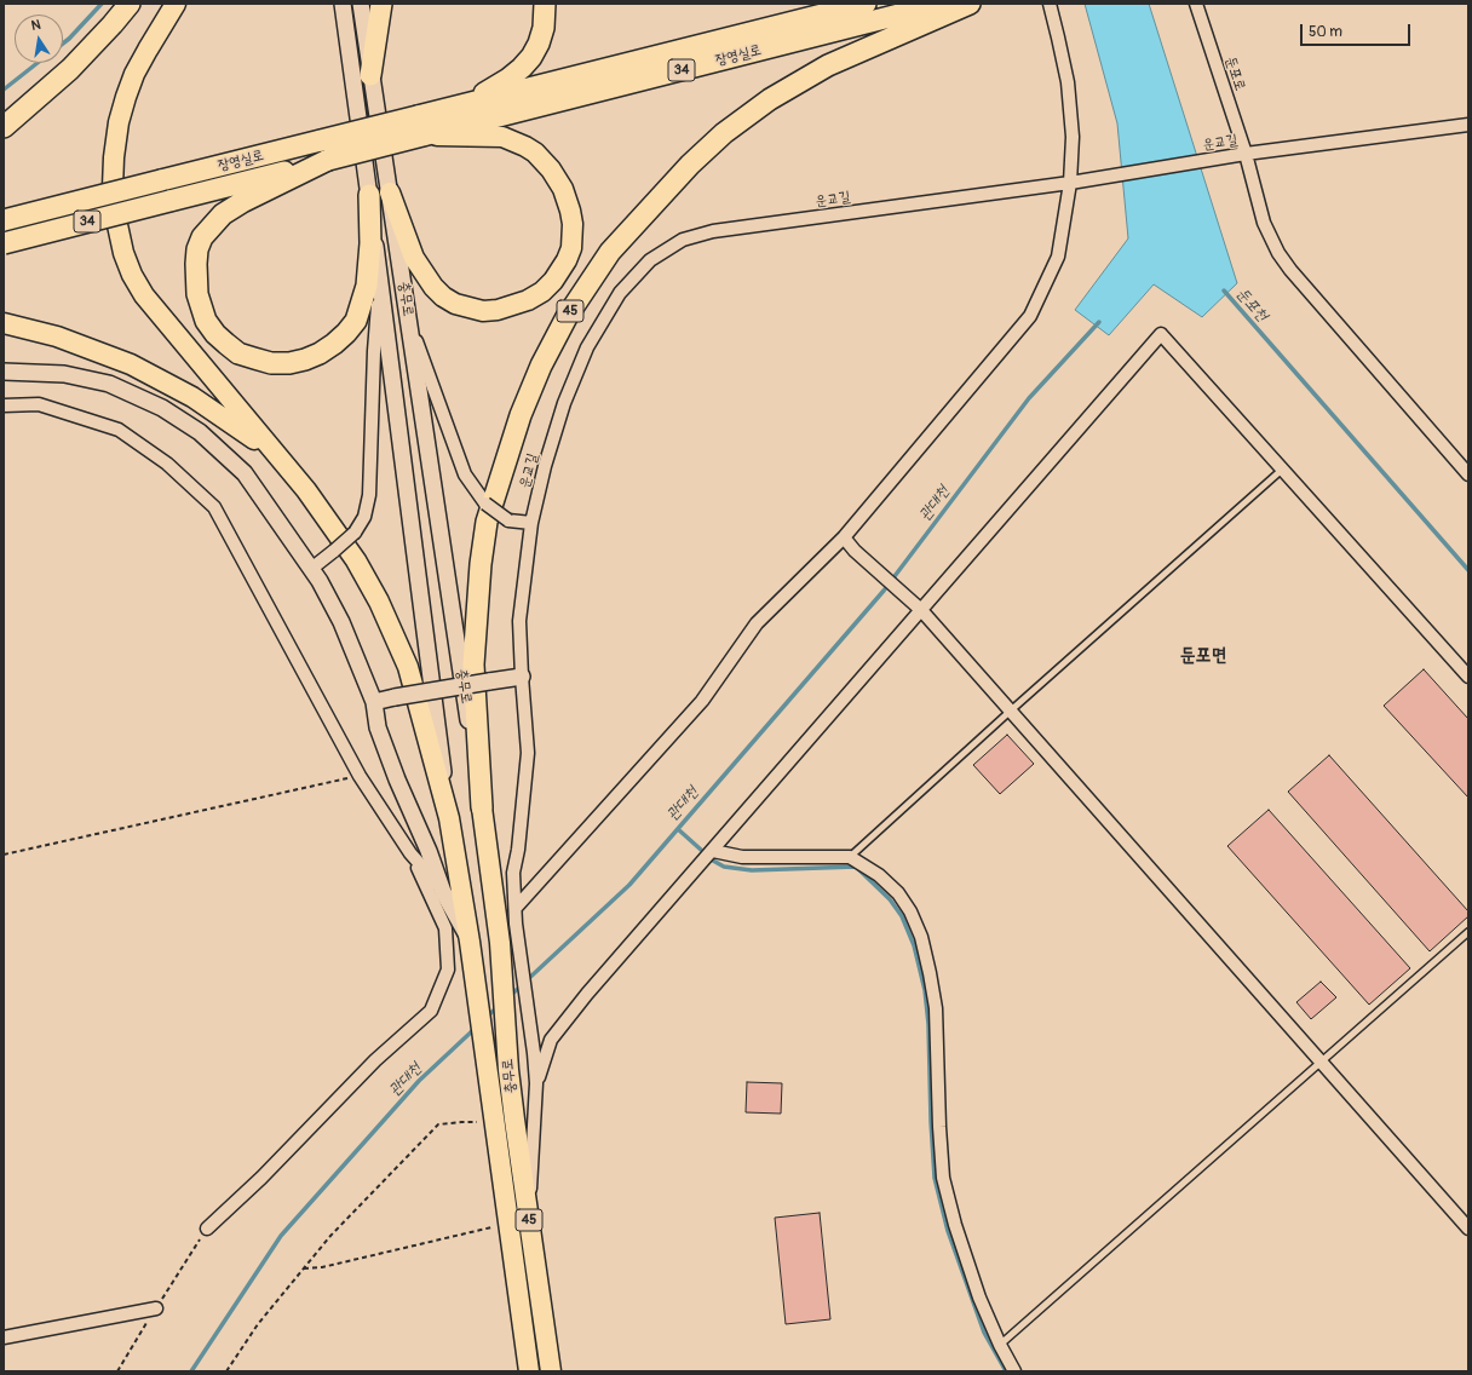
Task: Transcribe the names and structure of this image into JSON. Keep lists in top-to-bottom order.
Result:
{
  "streets": {
    "highway": ["장영실로", "34", "45"],
    "main road": ["충무로"],
    "street": ["둔포로", "운교길"]
  },
  "crossings": [
    ["장영실로", "34"],
    ["둔포로", "운교길"],
    ["충무로", "45"]
  ],
  "districts": ["둔포면"],
  "water": ["둔포천", "관대천"],
  "scale_bar": "50 m",
  "north": "top"
}
